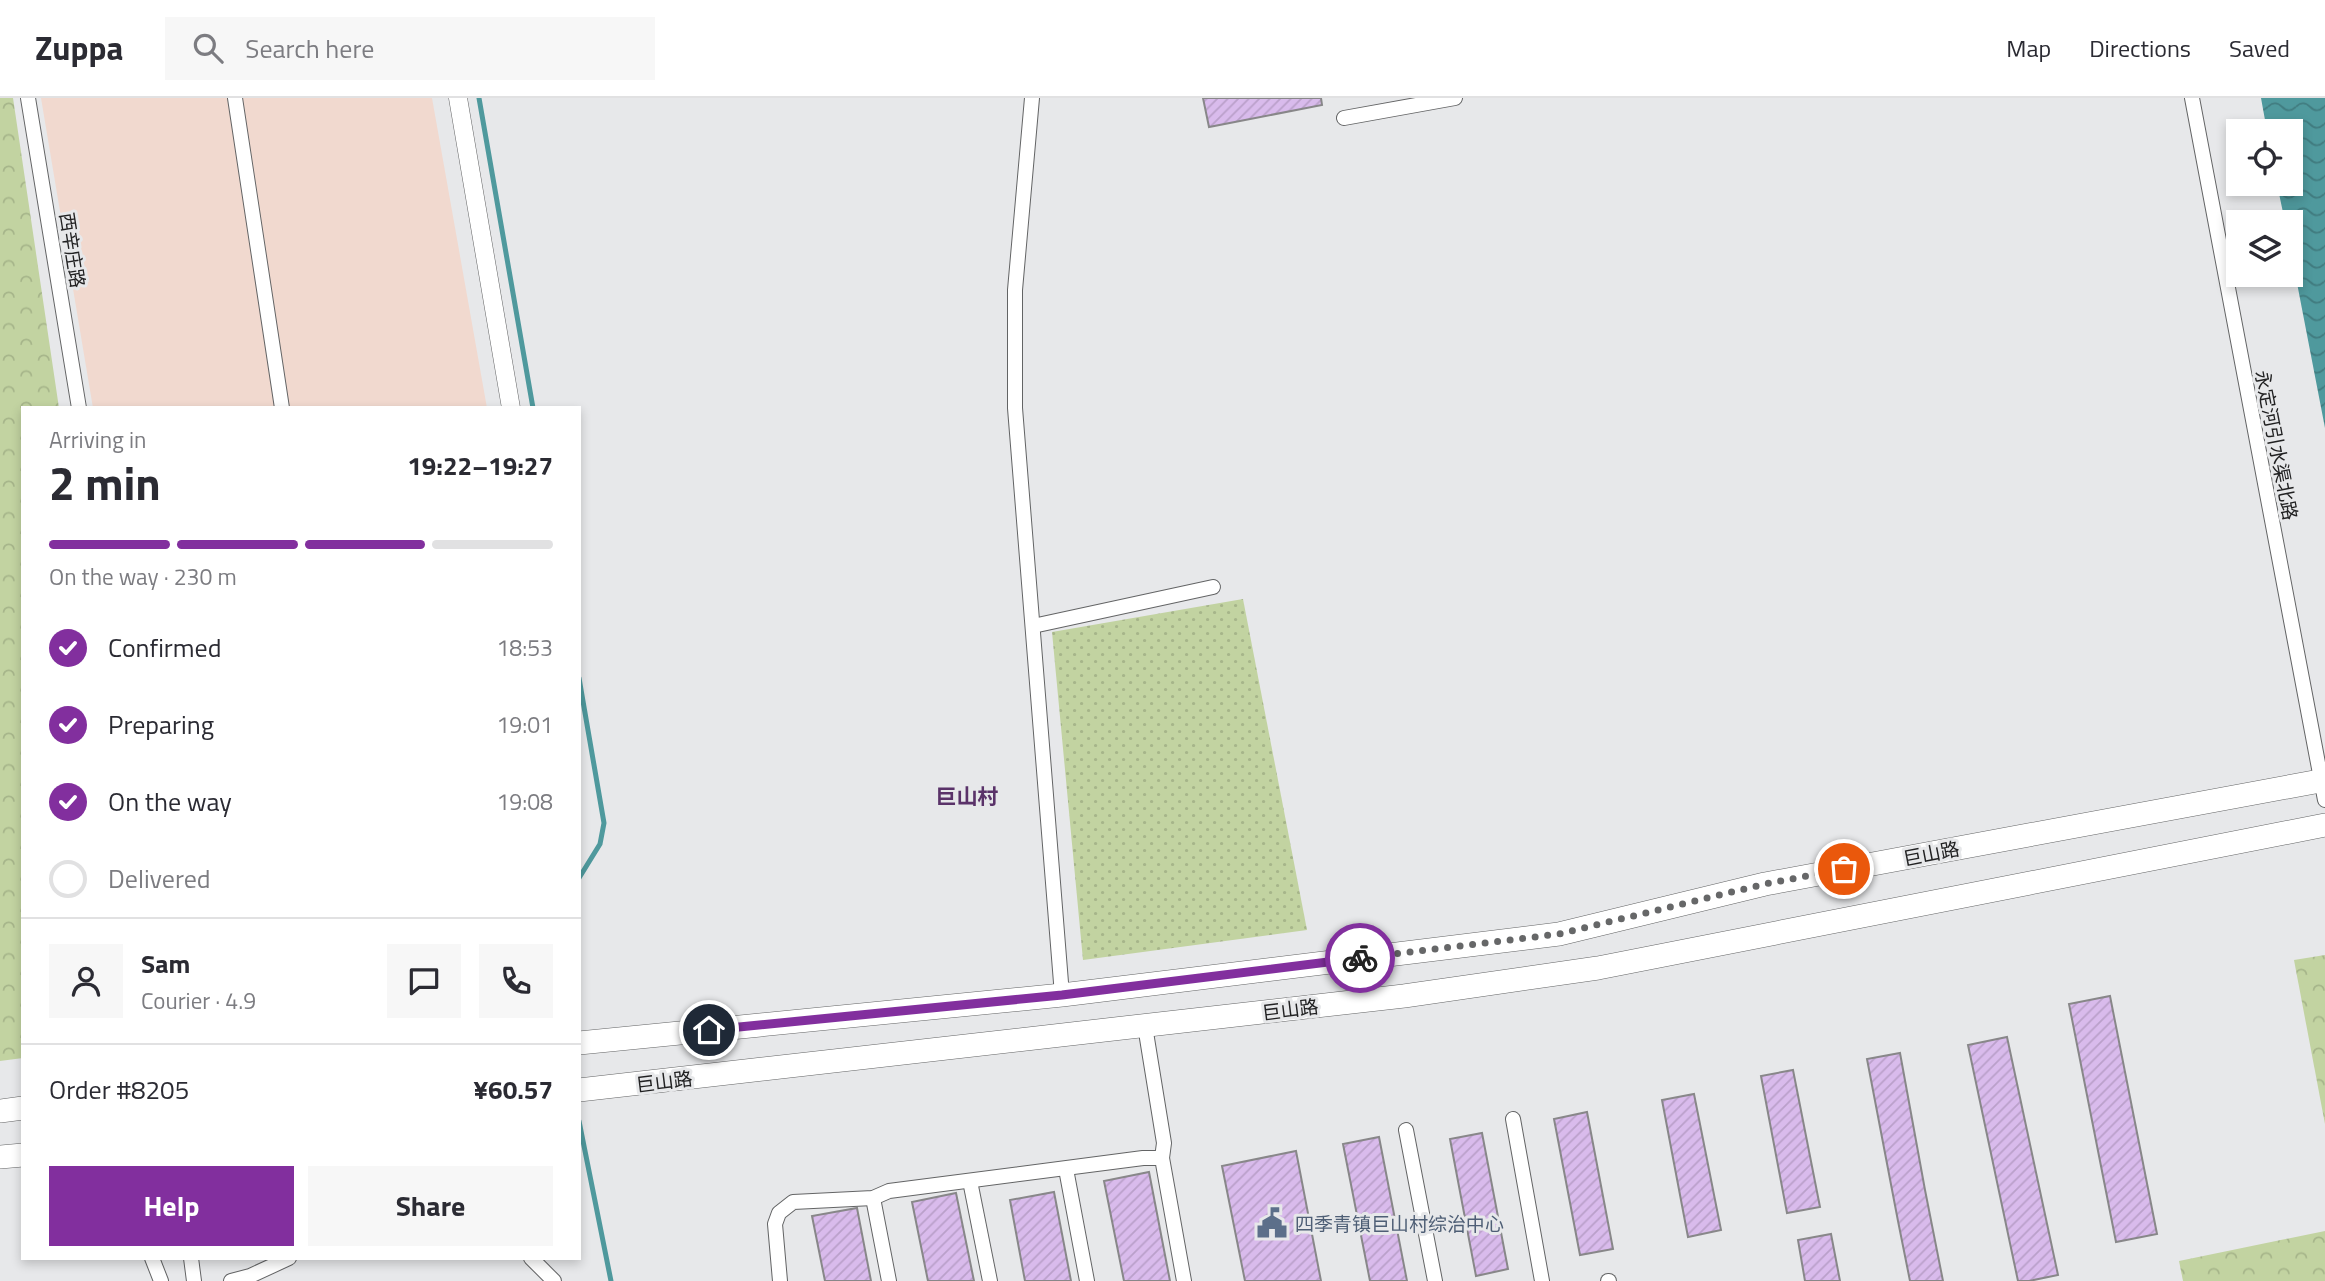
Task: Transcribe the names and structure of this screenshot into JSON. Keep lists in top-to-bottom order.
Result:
{
  "streets": {
    "main road": ["巨山路"],
    "street": ["西辛庄路", "永定河引水渠北路"]
  },
  "crossings": [
    ["永定河引水渠北路", "巨山路"]
  ],
  "districts": ["巨山村"],
  "places": {
    "public building": ["四季青镇巨山村综治中心"]
  },
  "page": {
    "header": "Zuppa",
    "search": "Search here",
    "nav": ["Map", "Directions", "Saved"],
    "heading": ["2 min", "Arriving in", "19:22–19:27"],
    "panel": [
      "Sam",
      "Courier · 4.9",
      "Order #8205",
      "¥60.57"
    ],
    "bar": "On the way · 230 m",
    "list": [
      ["Confirmed", "18:53"],
      ["Preparing", "19:01"],
      ["On the way", "19:08"],
      "Delivered"
    ],
    "buttons": ["Help", "Share"]
  }
}
